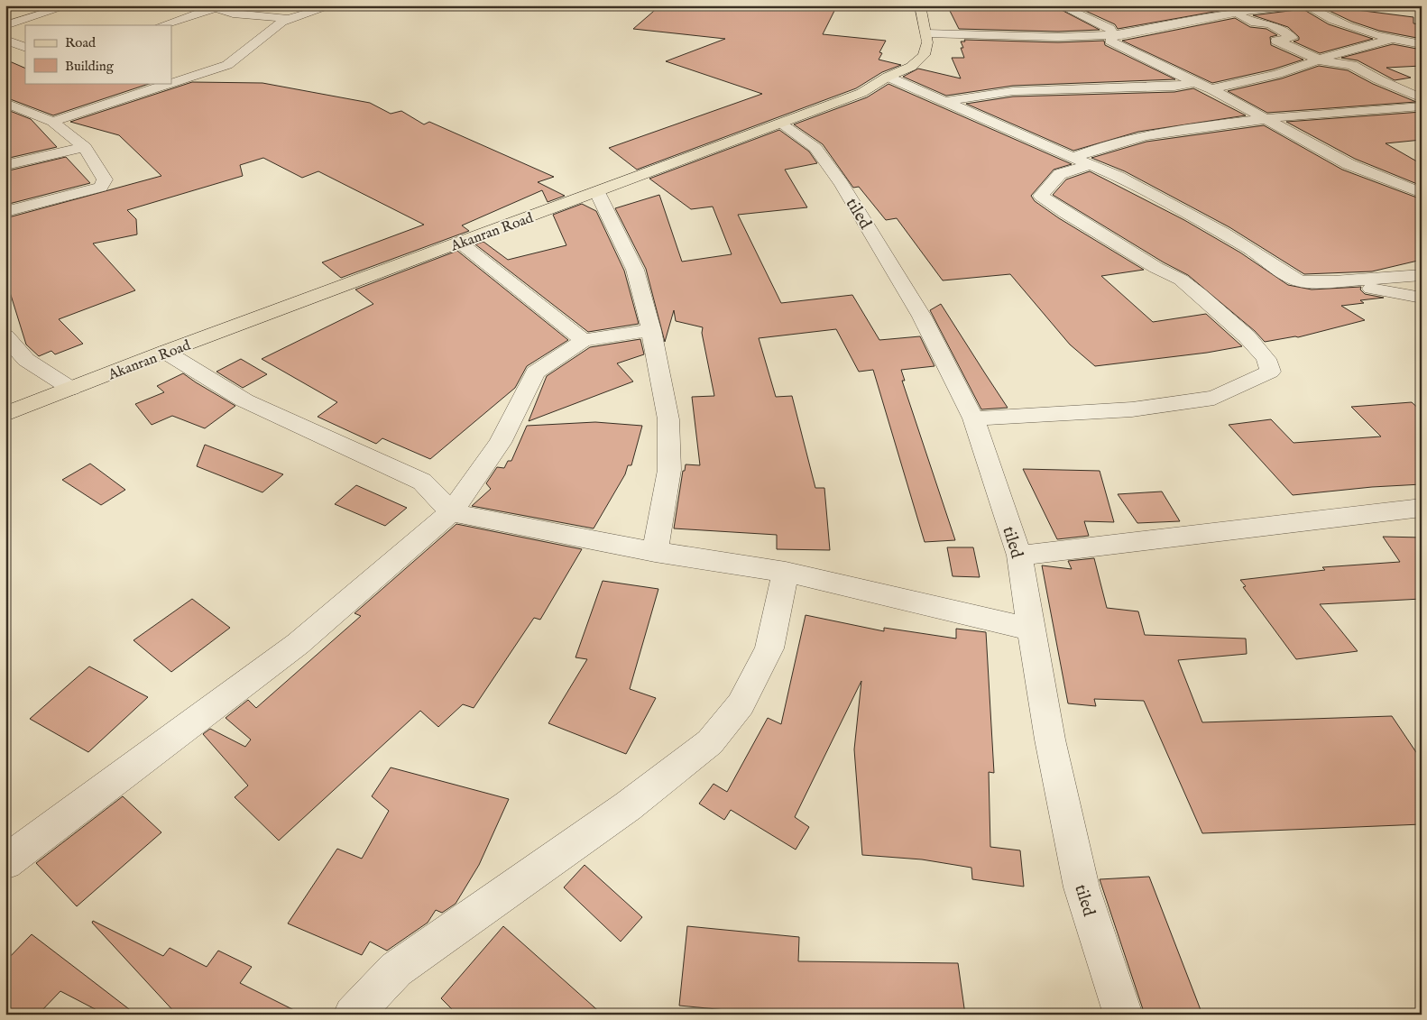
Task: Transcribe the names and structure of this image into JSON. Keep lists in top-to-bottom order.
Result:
{
  "streets": {
    "main road": ["Akanran Road"],
    "street": ["tiled"]
  },
  "crossings": [
    ["tiled", "Akanran Road"]
  ],
  "legend": ["Road", "Building"]
}
